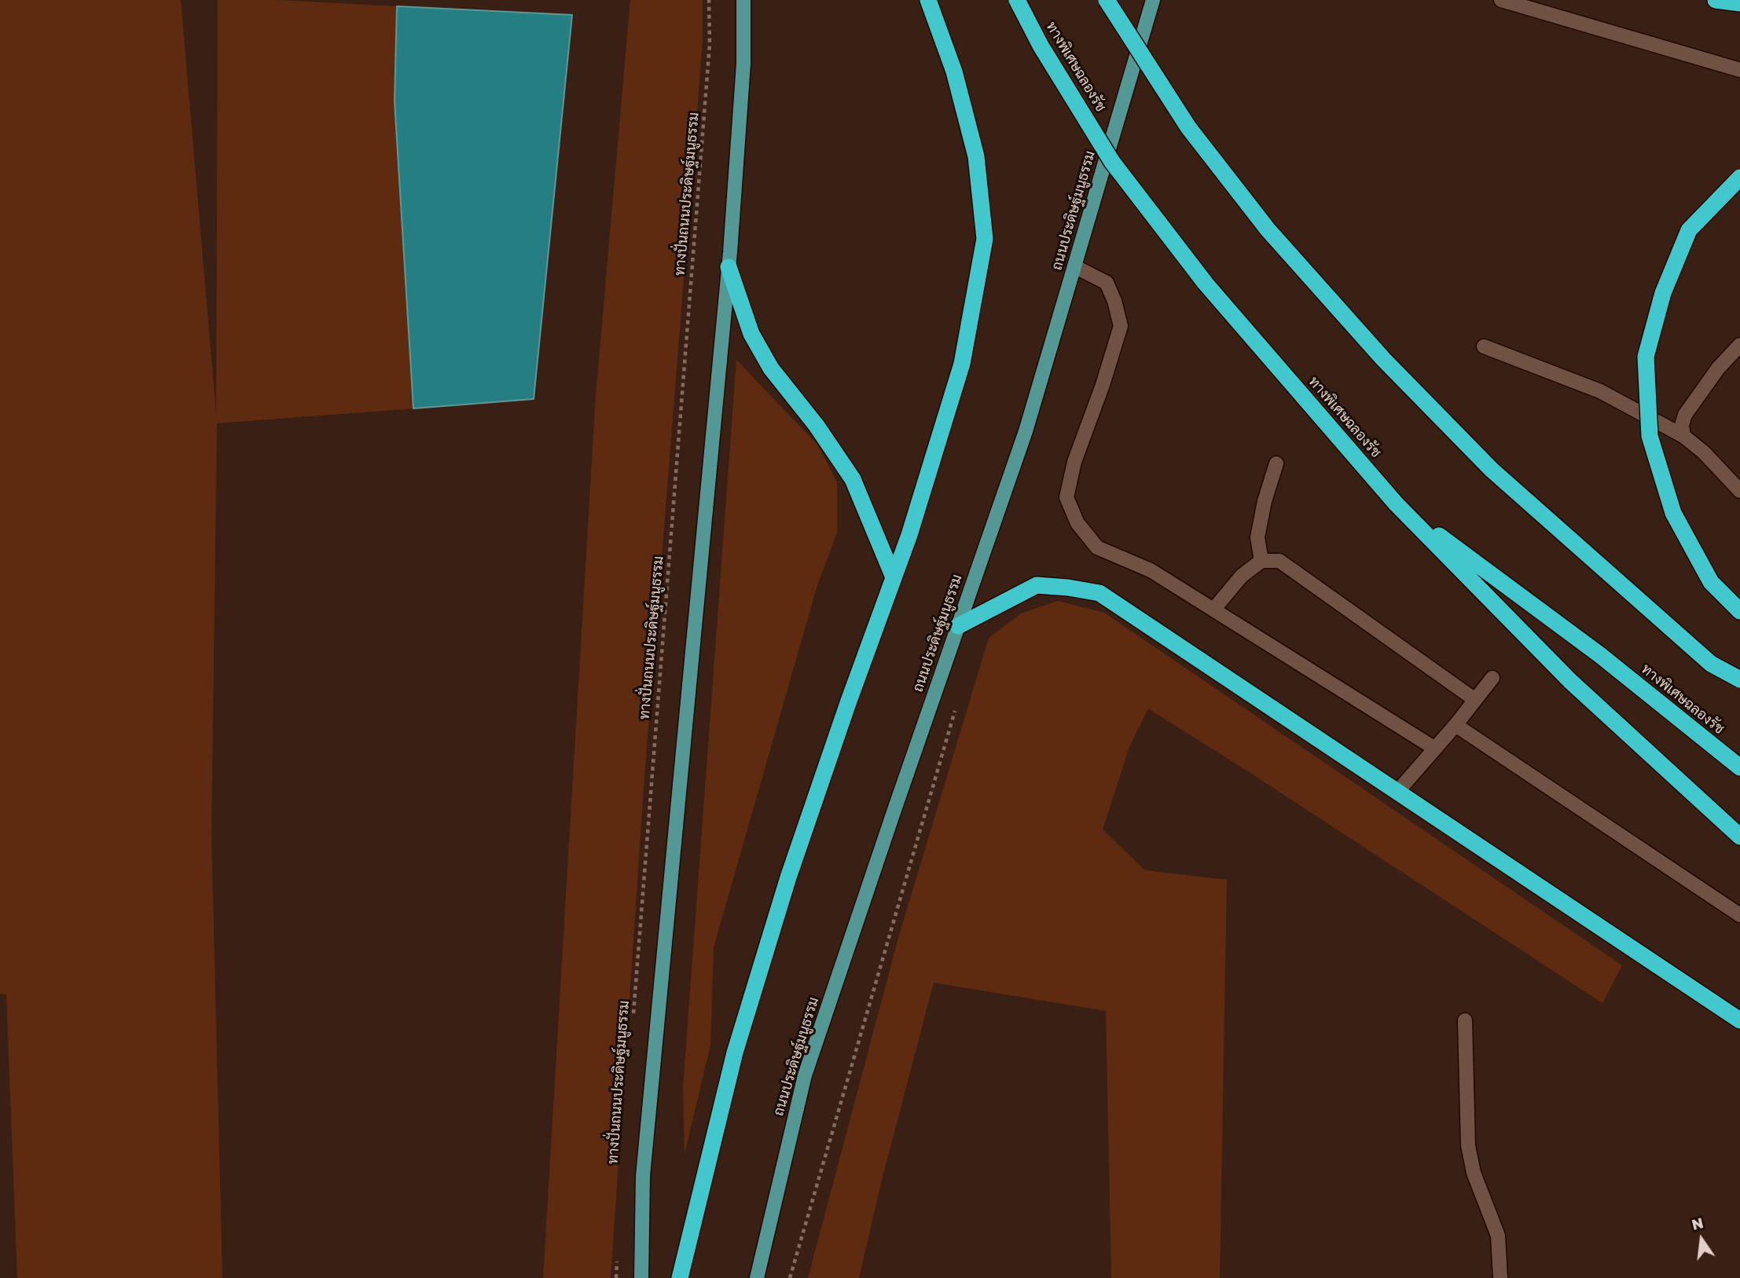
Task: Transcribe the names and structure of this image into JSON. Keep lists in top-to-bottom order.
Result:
{
  "streets": {
    "highway": ["ทางพิเศษฉลองรัช"],
    "main road": ["ถนนประดิษฐ์มนูธรรม"],
    "path": ["ทางปั่นถนนประดิษฐ์มนูธรรม"]
  },
  "north": "top"
}
